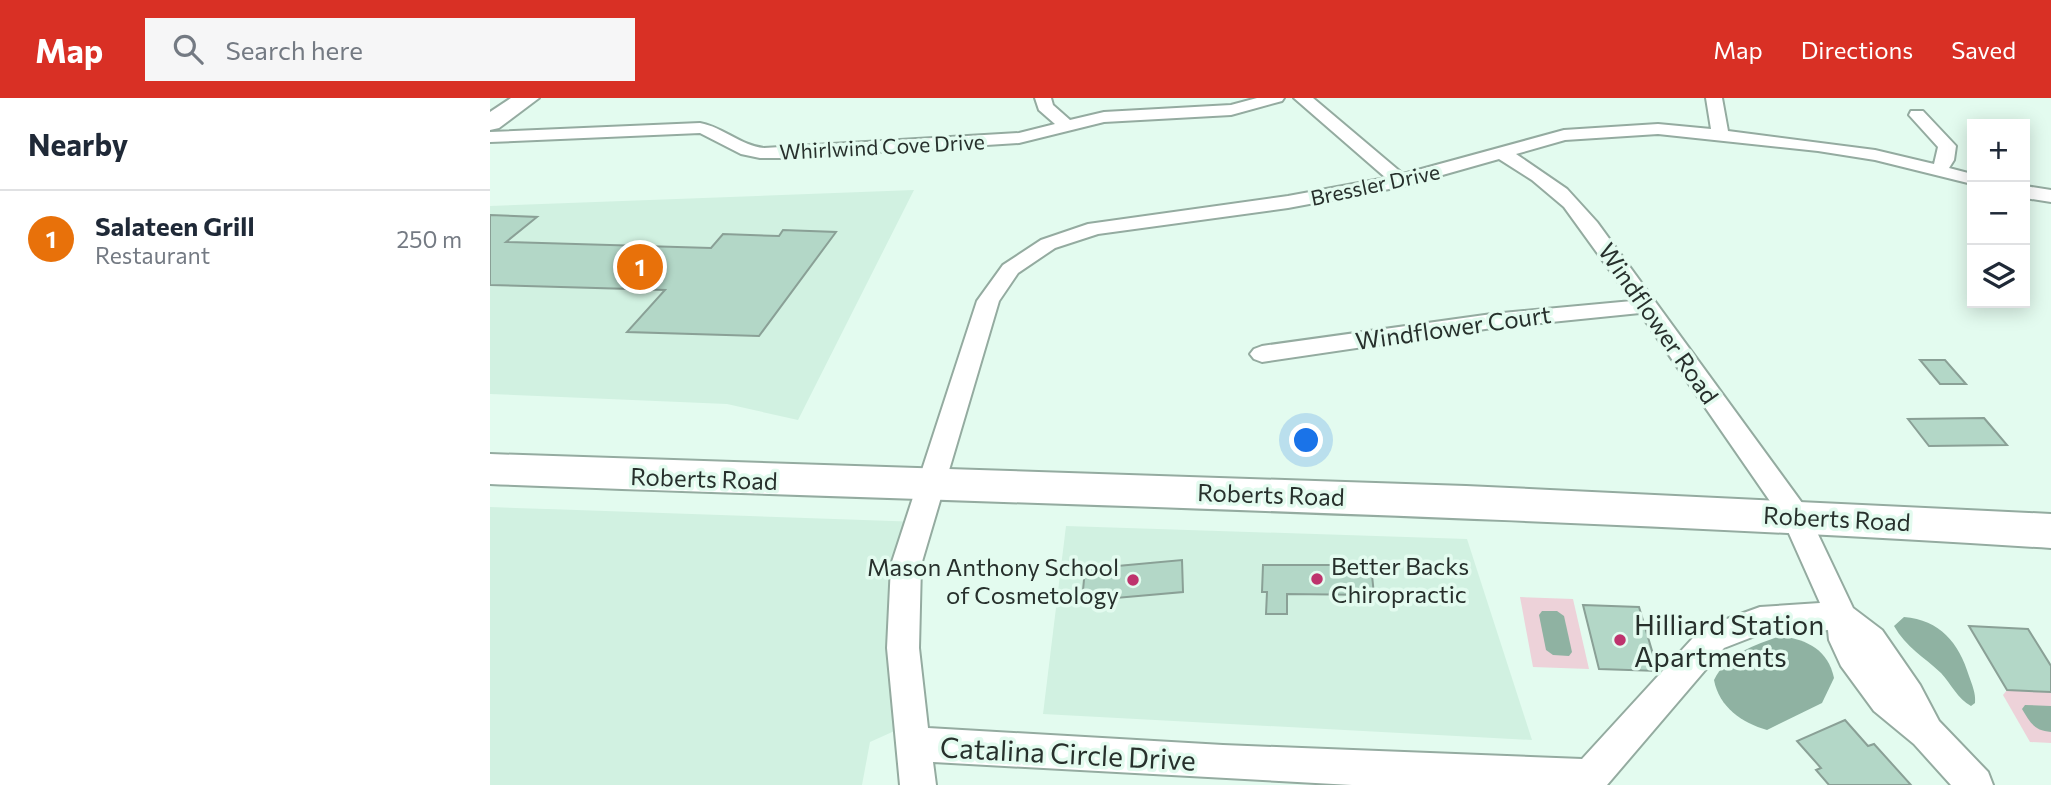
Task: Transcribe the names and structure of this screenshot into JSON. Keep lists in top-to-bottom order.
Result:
{
  "streets": {
    "main road": ["Roberts Road"],
    "street": [
      "Whirlwind Cove Drive",
      "Bressler Drive",
      "Windflower Road",
      "Windflower Court",
      "Catalina Circle Drive"
    ]
  },
  "crossings": [
    ["Bressler Drive", "Windflower Road"],
    ["Bressler Drive", "Roberts Road"],
    ["Bressler Drive", "Catalina Circle Drive"],
    ["Windflower Road", "Windflower Court"],
    ["Windflower Road", "Roberts Road"]
  ],
  "places": ["Better Backs Chiropractic", "Mason Anthony School of Cosmetology", "Hilliard Station Apartments"],
  "page": {
    "header": "Map",
    "search": "Search here",
    "nav": ["Map", "Directions", "Saved"],
    "heading": "Nearby",
    "map_buttons": ["+", "−"],
    "list": [
      {
        "mark": "1",
        "name": "Salateen Grill",
        "note": "Restaurant",
        "value": "250 m"
      }
    ],
    "pins": "1"
  }
}
